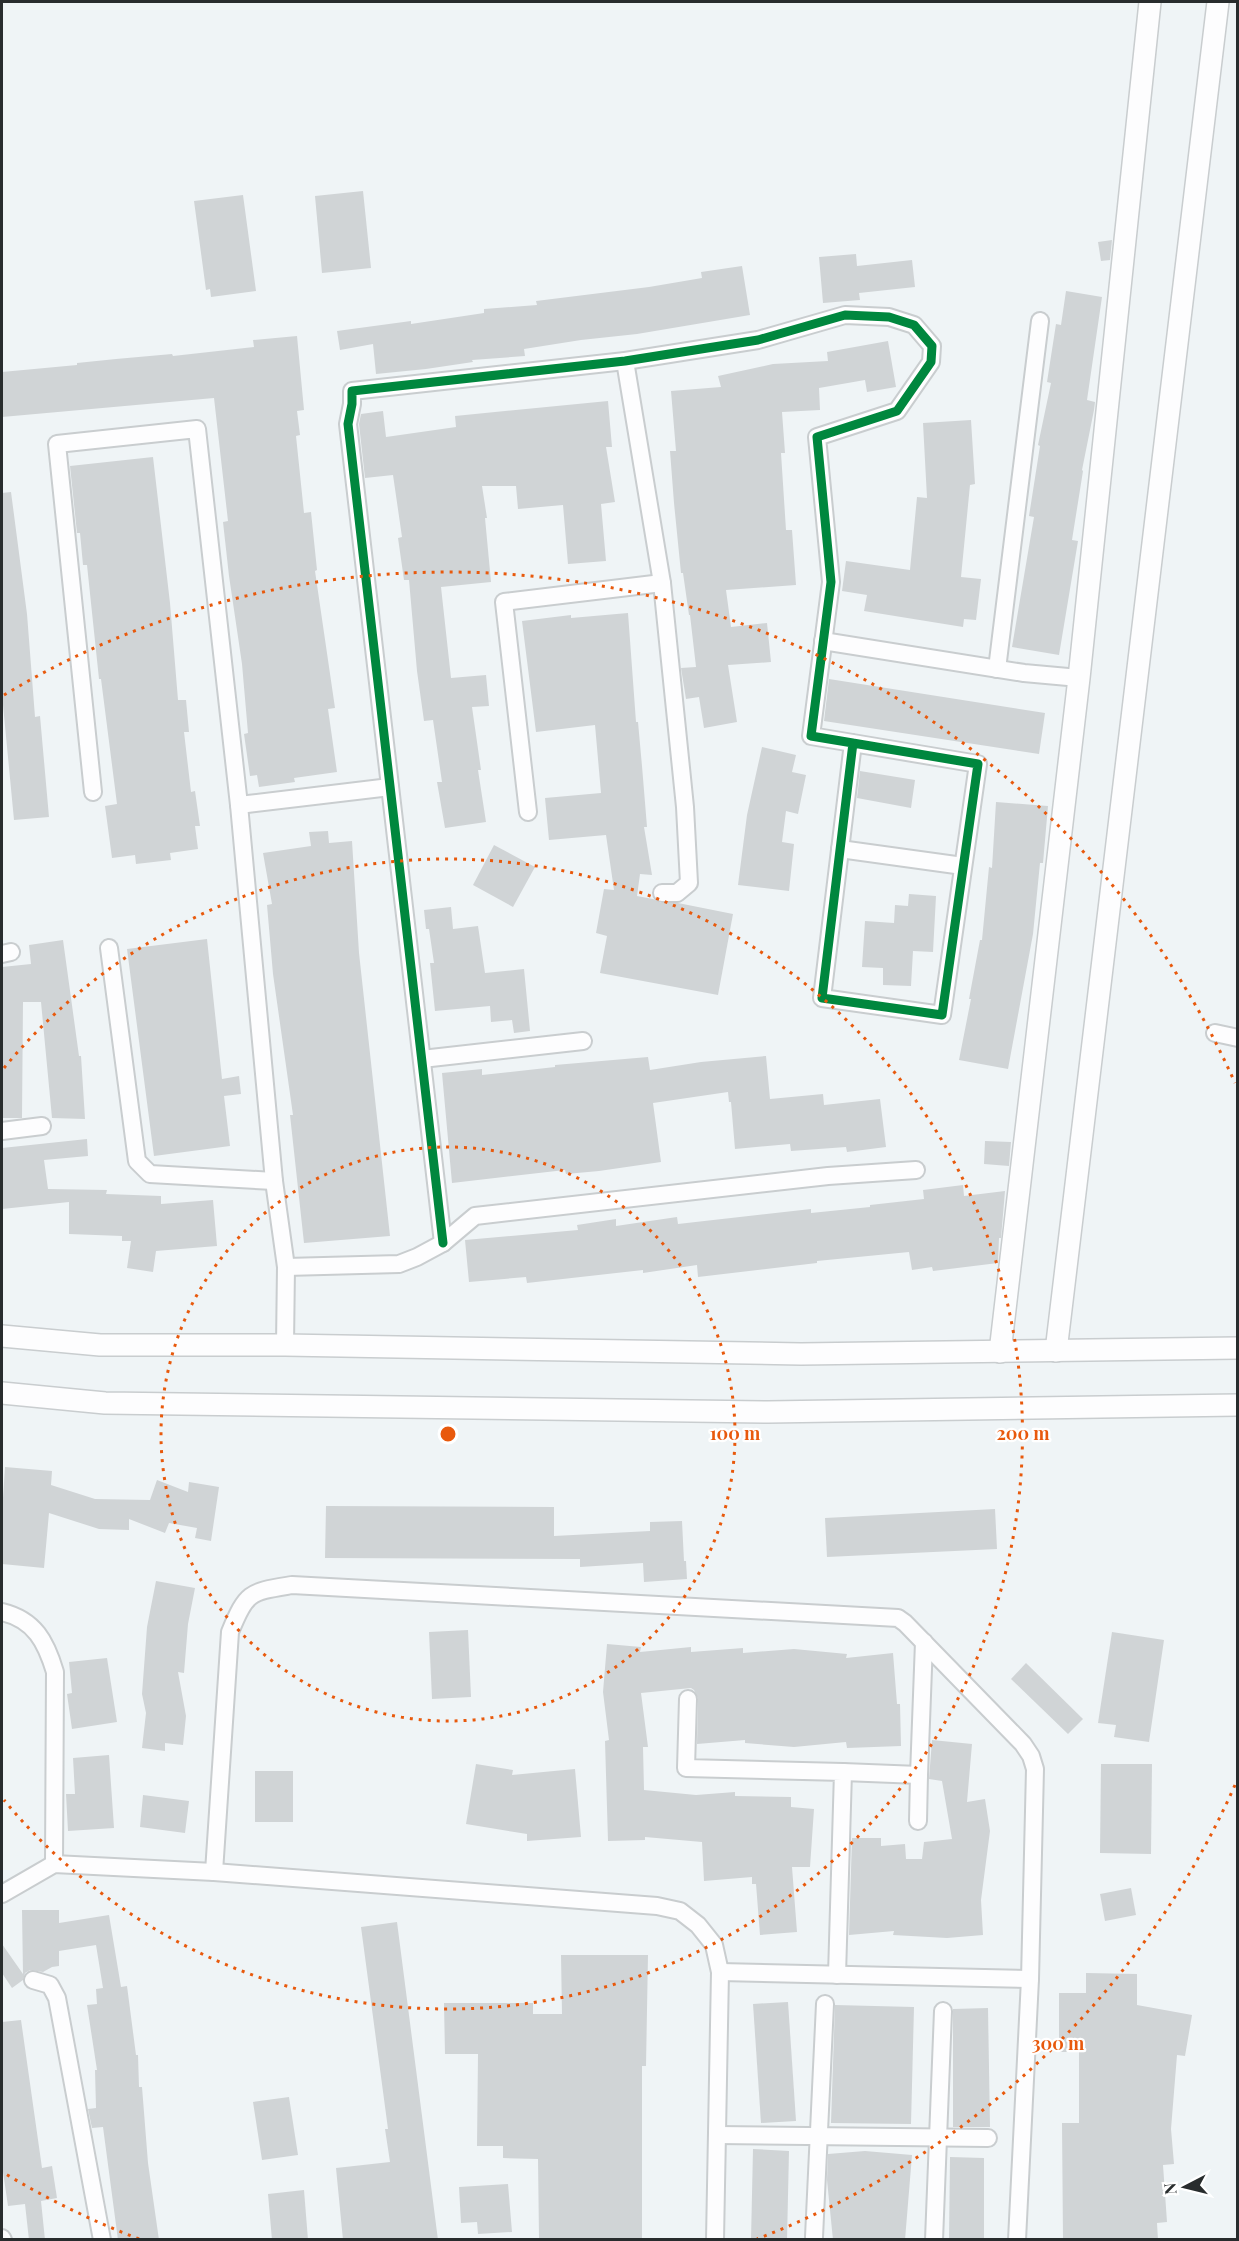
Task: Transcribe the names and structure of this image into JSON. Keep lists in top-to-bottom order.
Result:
{
  "north": "left",
  "rings": ["100 m", "200 m", "300 m"]
}
